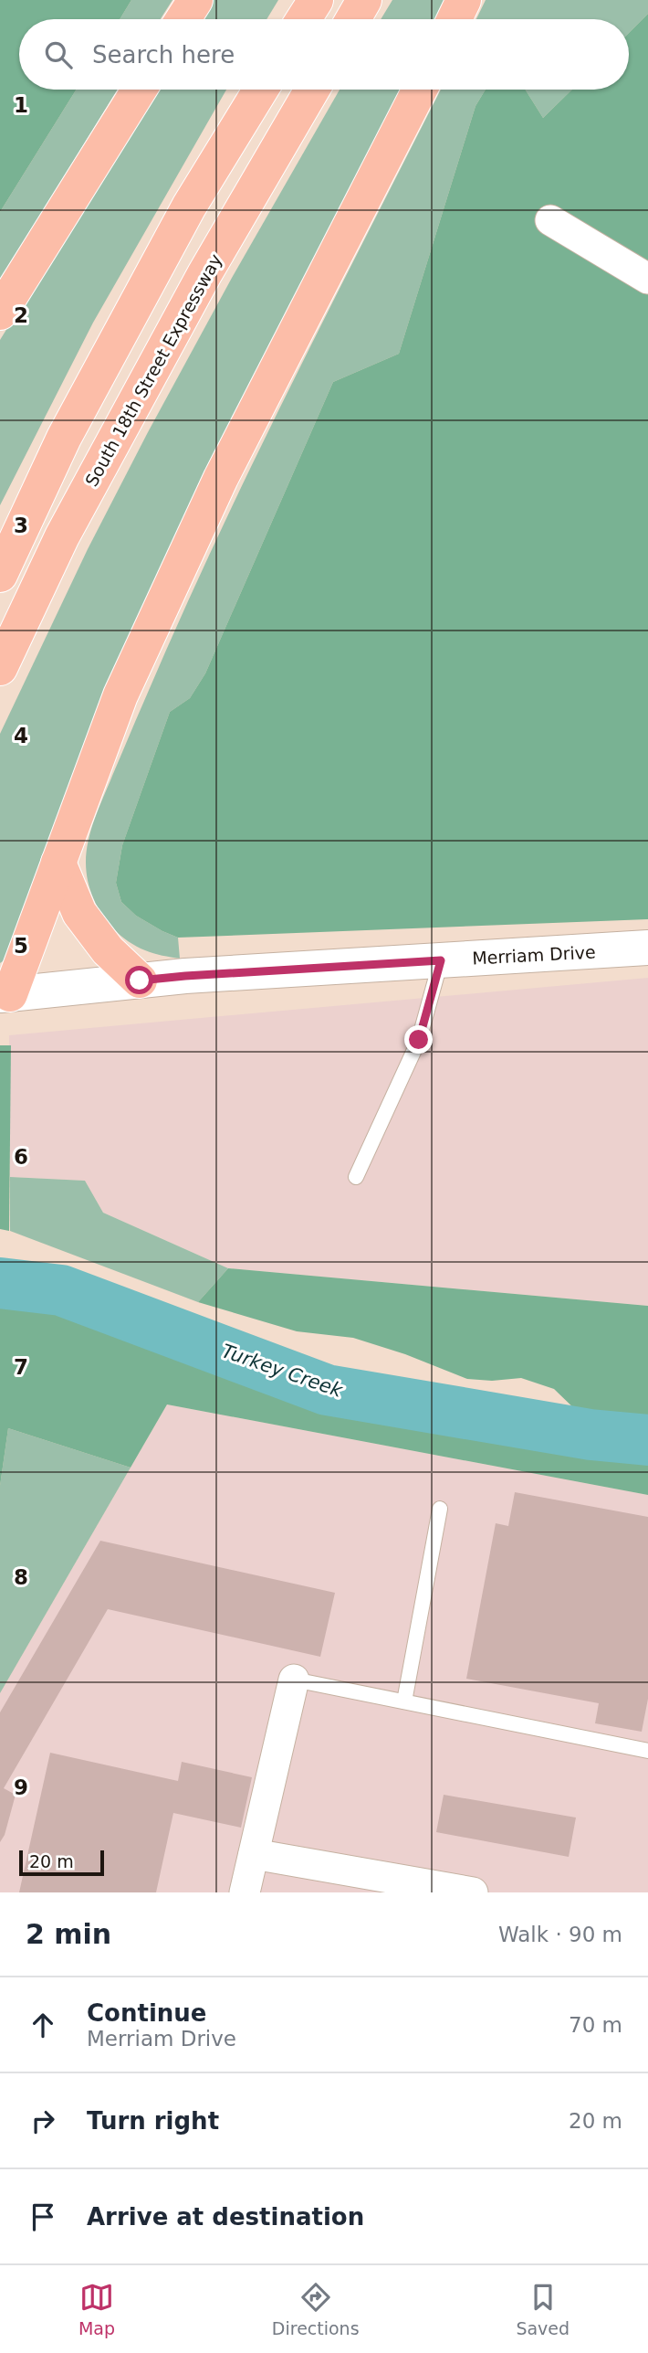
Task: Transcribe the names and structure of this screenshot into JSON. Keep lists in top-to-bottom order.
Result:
{
  "streets": {
    "highway": ["South 18th Street Expressway"],
    "main road": ["Merriam Drive"]
  },
  "water": ["Turkey Creek"],
  "scale_bar": "20 m",
  "page": {
    "search": "Search here",
    "scale": "20 m",
    "heading": ["2 min", "Walk · 90 m"],
    "list": [
      ["Continue", "Merriam Drive", "70 m"],
      ["Turn right", "20 m"],
      "Arrive at destination"
    ],
    "nav": ["Map", "Directions", "Saved"]
  },
  "grid": {
    "rows": [
      "1",
      "2",
      "3",
      "4",
      "5",
      "6",
      "7",
      "8",
      "9"
    ]
  }
}
